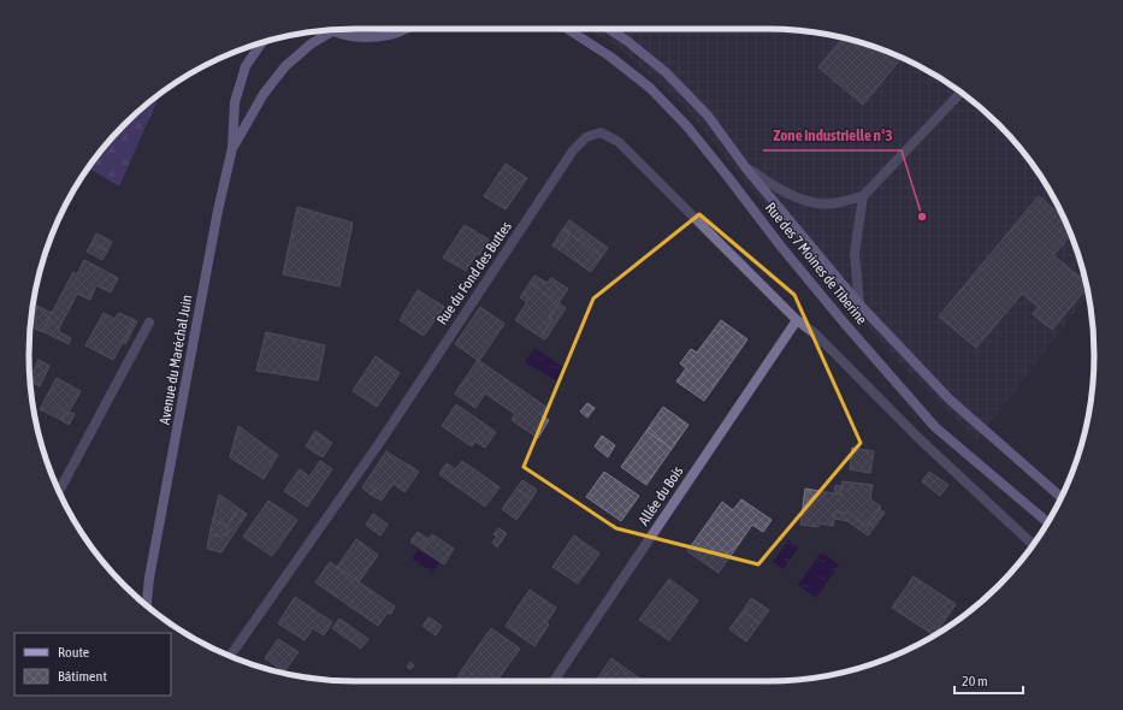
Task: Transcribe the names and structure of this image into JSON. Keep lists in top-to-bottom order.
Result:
{
  "streets": {
    "main road": ["Rue des 7 Moines de Tiberine", "Avenue du Maréchal Juin"],
    "street": ["Rue du Fond des Buttes", "Allée du Bois"]
  },
  "crossings": [
    ["Rue du Fond des Buttes", "Allée du Bois"]
  ],
  "places": ["Zone industrielle n°3"],
  "legend": ["Route", "Bâtiment"],
  "scale_bar": "20 m"
}
